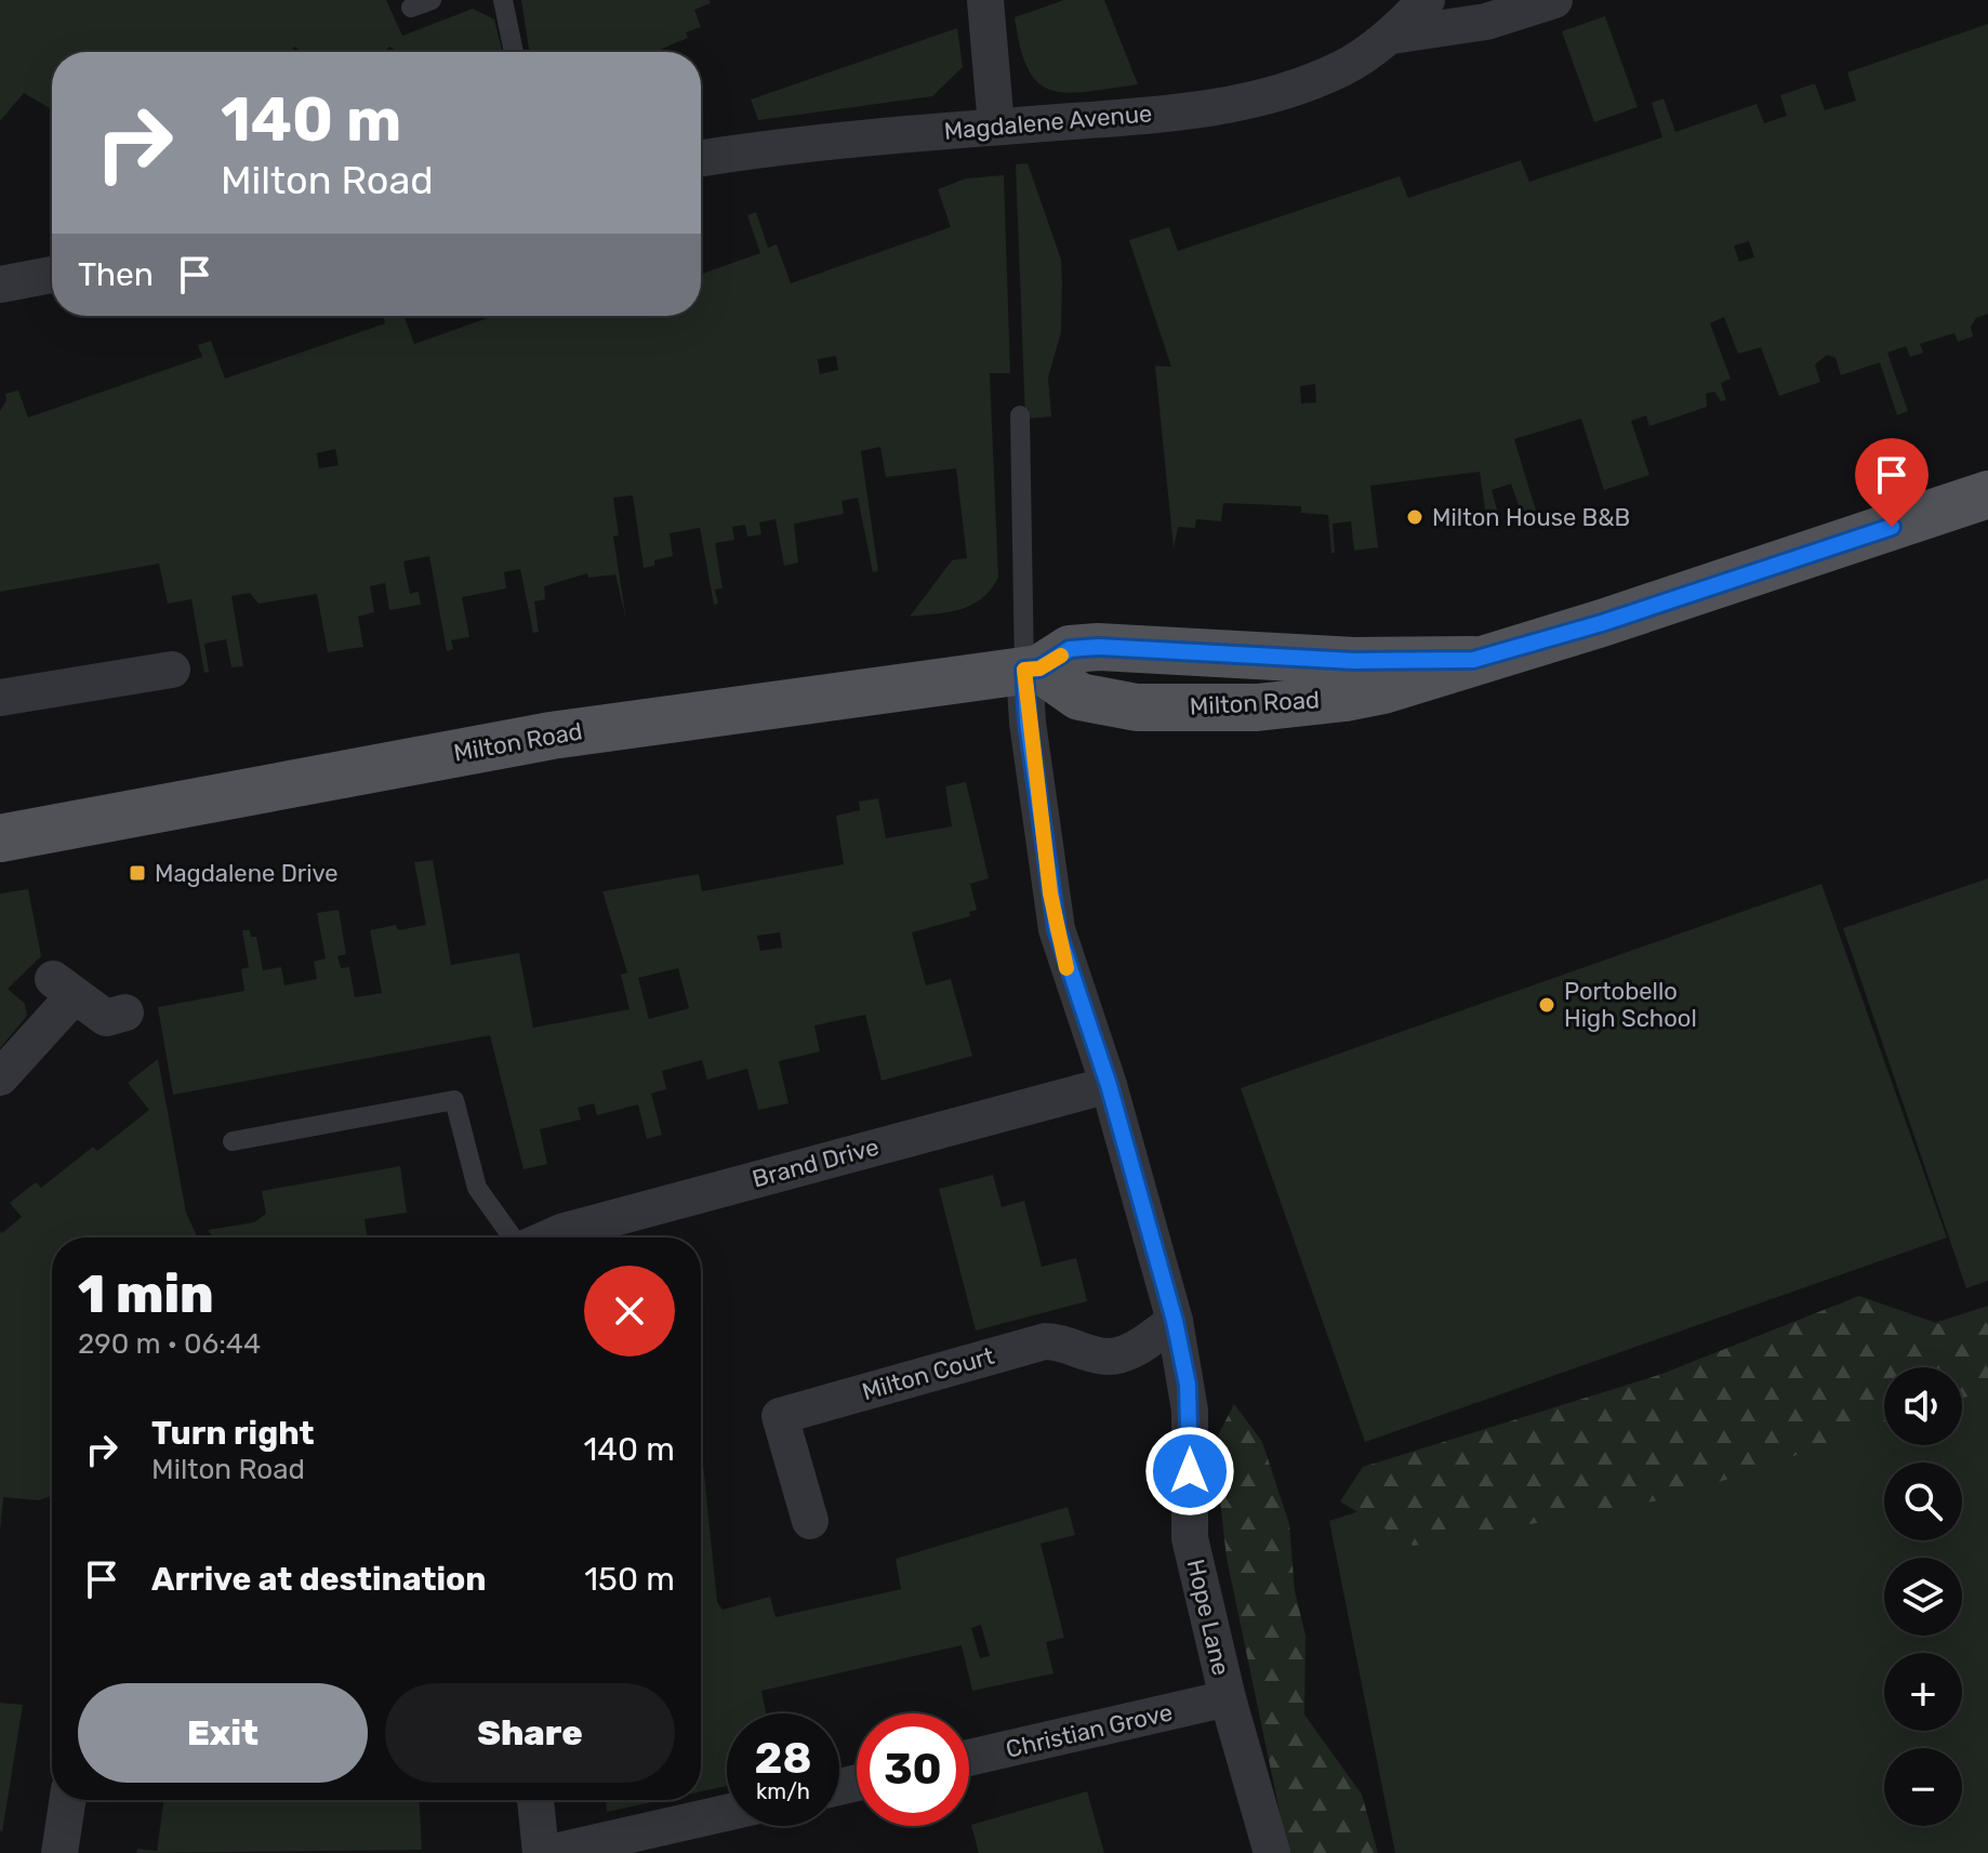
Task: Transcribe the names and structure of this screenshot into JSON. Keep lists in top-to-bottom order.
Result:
{
  "streets": {
    "main road": ["Milton Road"],
    "street": [
      "Magdalene Avenue",
      "Brand Drive",
      "Milton Court",
      "Hope Lane",
      "Christian Grove"
    ]
  },
  "crossings": [
    ["Milton Road", "Hope Lane"],
    ["Brand Drive", "Hope Lane"],
    ["Milton Court", "Hope Lane"],
    ["Hope Lane", "Christian Grove"]
  ],
  "places": {
    "other": ["Milton House B&B", "Portobello High School"],
    "transit": ["Magdalene Drive"]
  },
  "page": {
    "turn": ["140 m", "Milton Road"],
    "then": "Then",
    "heading": ["1 min", "290 m · 06:44"],
    "map_buttons": ["+", "−"],
    "list": [
      {
        "name": "Turn right",
        "note": "Milton Road",
        "value": "140 m"
      },
      {
        "name": "Arrive at destination",
        "value": "150 m"
      }
    ],
    "buttons": ["Exit", "Share"],
    "speed": "28 km/h",
    "limit": "30"
  }
}
